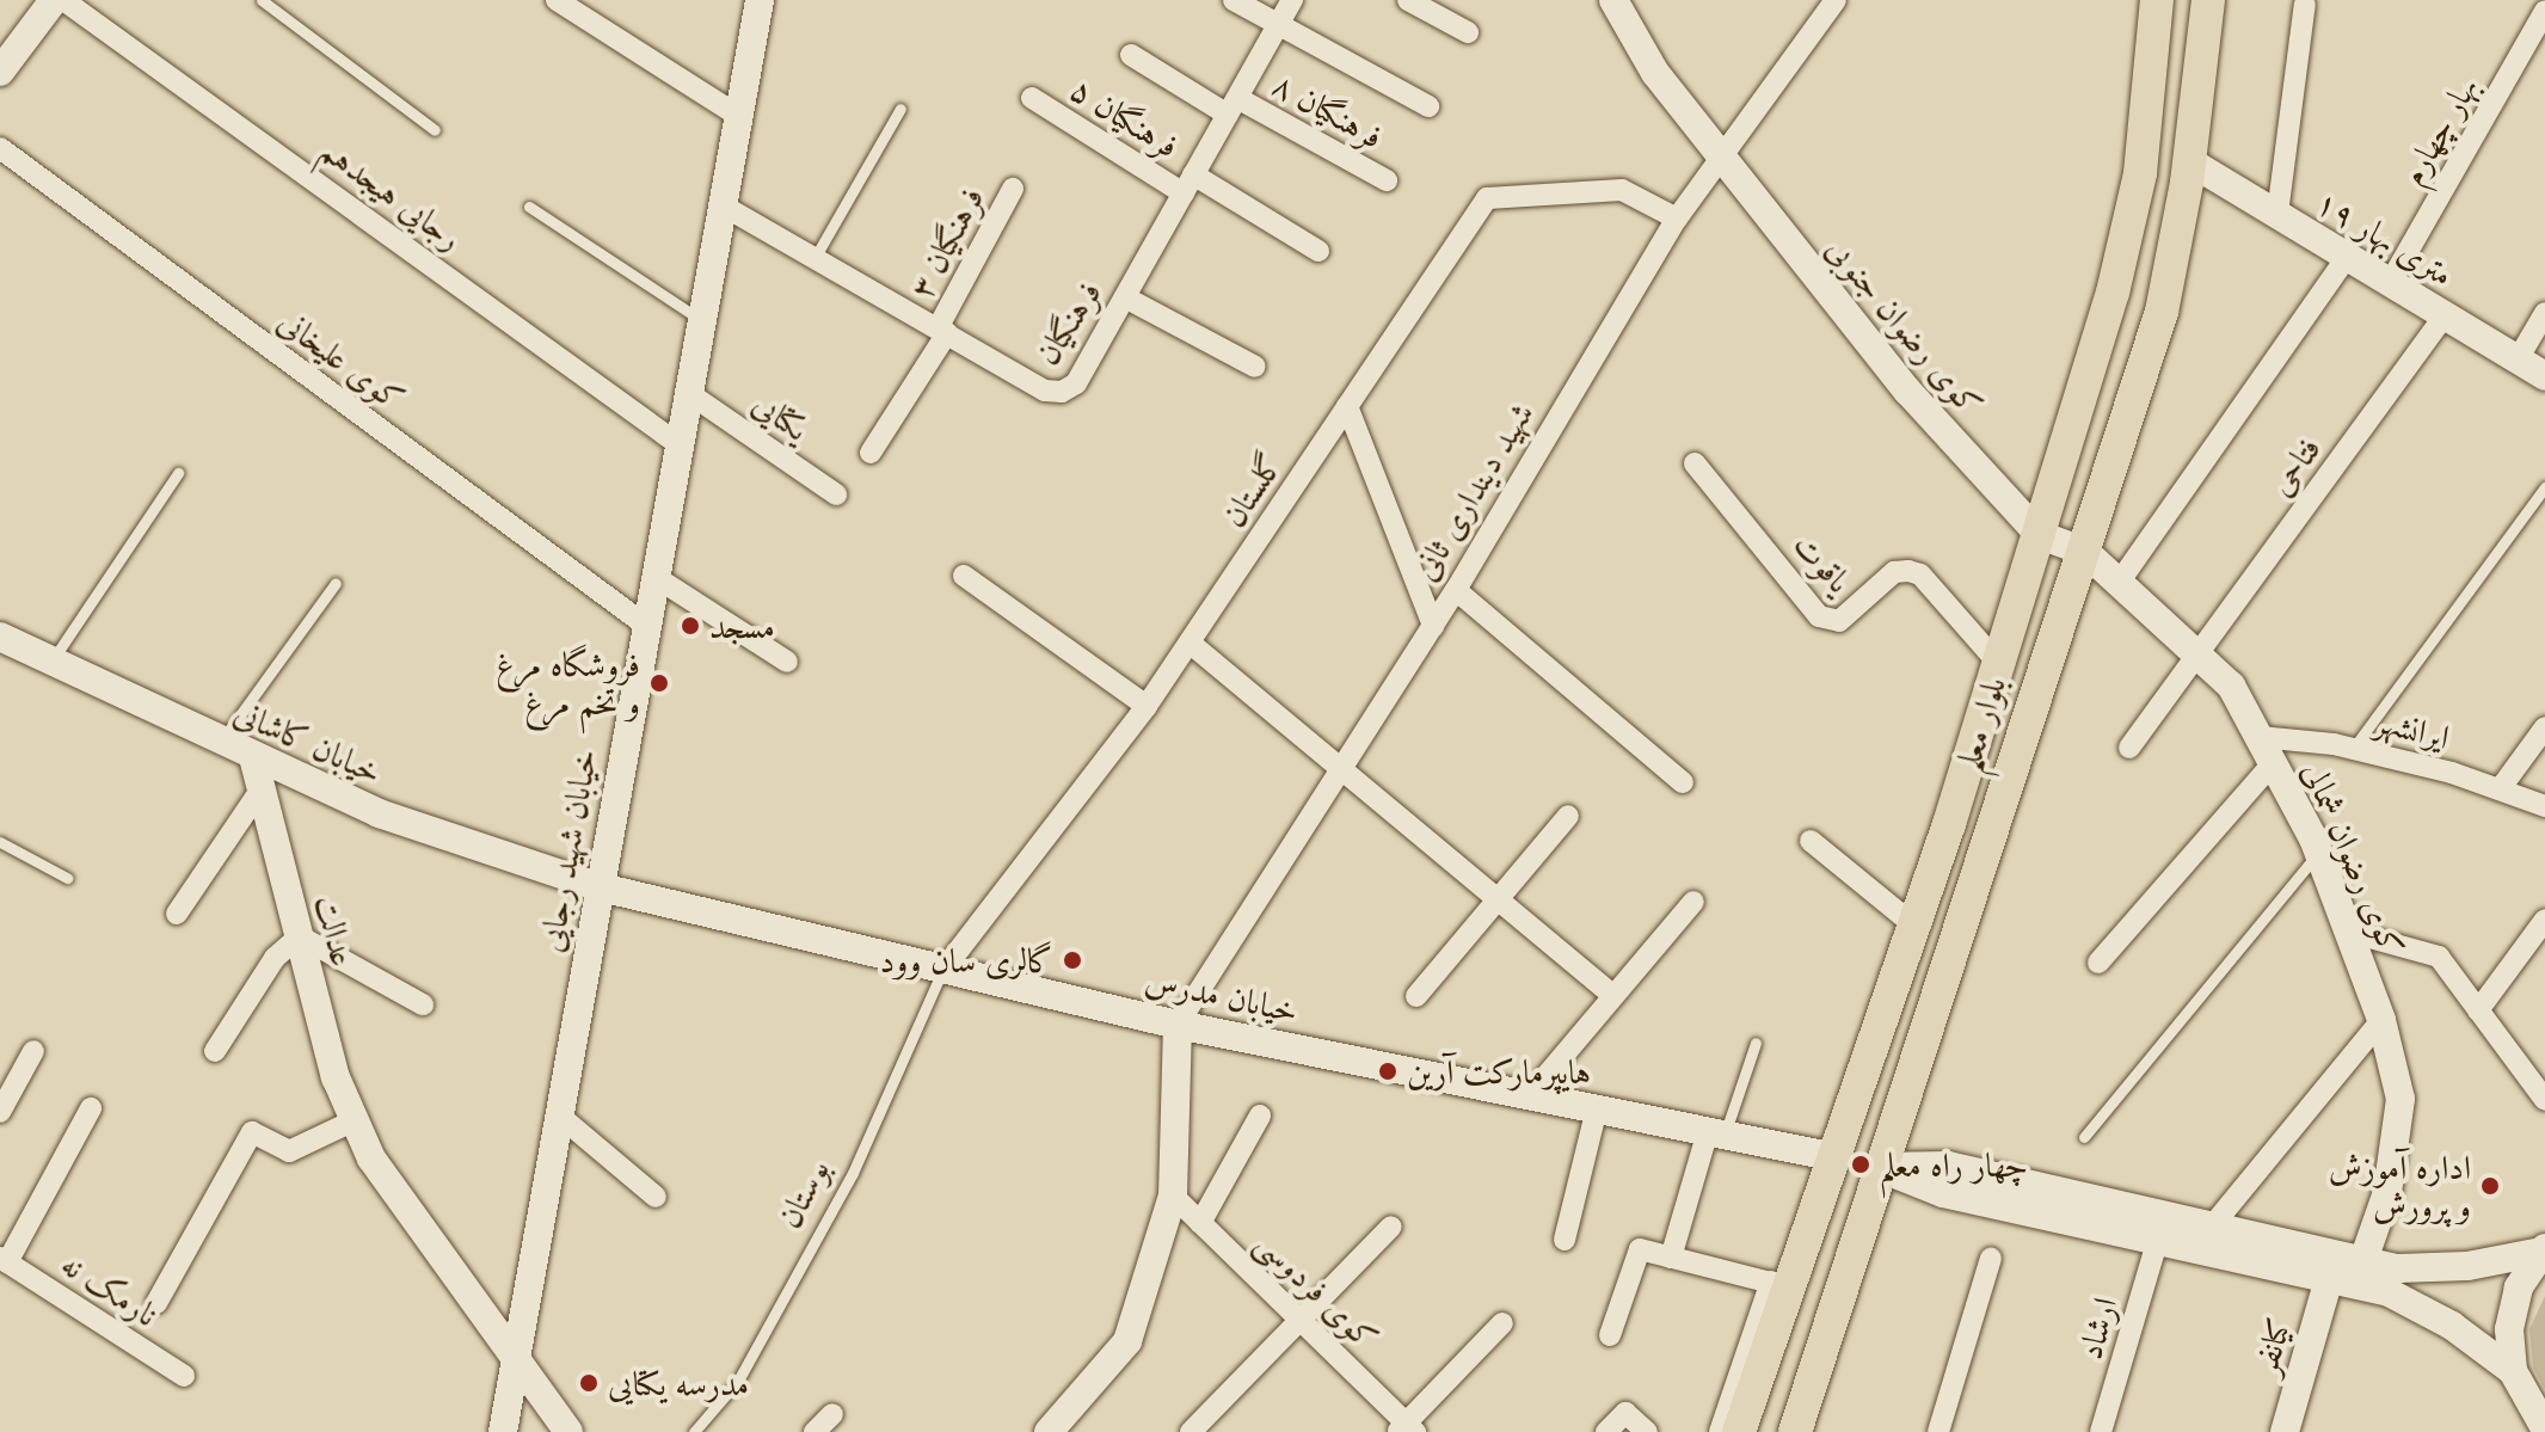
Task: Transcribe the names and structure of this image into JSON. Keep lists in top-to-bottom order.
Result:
{
  "streets": {
    "main road": ["بلوار معلم"],
    "street": [
      "فرهنگیان ۸",
      "فرهنگیان ۵",
      "بهار چهارم",
      "رجایی هیجدهم",
      "۱۹ متری بهار",
      "فرهنگیان ۳",
      "فرهنگیان",
      "کوی رضوان جنوبی",
      "کوی علیخانی",
      "یکتایی",
      "فتاحی",
      "گلستان",
      "شهید دینداری ثانی",
      "یاقوت",
      "ایرانشهر",
      "خیابان کاشانی",
      "خیابان شهید رجایی",
      "کوی رضوان شمالی",
      "عدالت",
      "خیابان مدرس",
      "نارمک نه",
      "کوی فردوسی",
      "ارشاد",
      "کیانفر"
    ],
    "lane": ["بوستان"]
  },
  "crossings": [
    ["فرهنگیان ۸", "فرهنگیان"],
    ["فرهنگیان ۵", "فرهنگیان"],
    ["بهار چهارم", "۱۹ متری بهار"],
    ["رجایی هیجدهم", "خیابان شهید رجایی"],
    ["۱۹ متری بهار", "فتاحی"],
    ["۱۹ متری بهار", "بلوار معلم"],
    ["فرهنگیان ۳", "فرهنگیان"],
    ["فرهنگیان", "خیابان شهید رجایی"],
    ["کوی رضوان جنوبی", "شهید دینداری ثانی"],
    ["کوی رضوان جنوبی", "بلوار معلم"],
    ["کوی علیخانی", "خیابان شهید رجایی"],
    ["یکتایی", "خیابان شهید رجایی"],
    ["فتاحی", "کوی رضوان شمالی"],
    ["گلستان", "شهید دینداری ثانی"],
    ["گلستان", "خیابان مدرس"],
    ["گلستان", "بوستان"],
    ["شهید دینداری ثانی", "خیابان مدرس"],
    ["یاقوت", "بلوار معلم"],
    ["بلوار معلم", "کوی رضوان شمالی"],
    ["بلوار معلم", "خیابان مدرس"],
    ["ایرانشهر", "کوی رضوان شمالی"],
    ["خیابان کاشانی", "خیابان شهید رجایی"],
    ["خیابان کاشانی", "عدالت"],
    ["خیابان کاشانی", "خیابان مدرس"],
    ["خیابان شهید رجایی", "عدالت"],
    ["خیابان شهید رجایی", "خیابان مدرس"],
    ["خیابان مدرس", "بوستان"]
  ],
  "places": [
    "مسجد",
    "فروشگاه مرغ و تخم مرغ",
    "گالری سان وود",
    "هایپرمارکت آرین",
    "چهار راه معلم",
    "اداره آموزش و پرورش",
    "مدرسه یکتایی"
  ]
}
